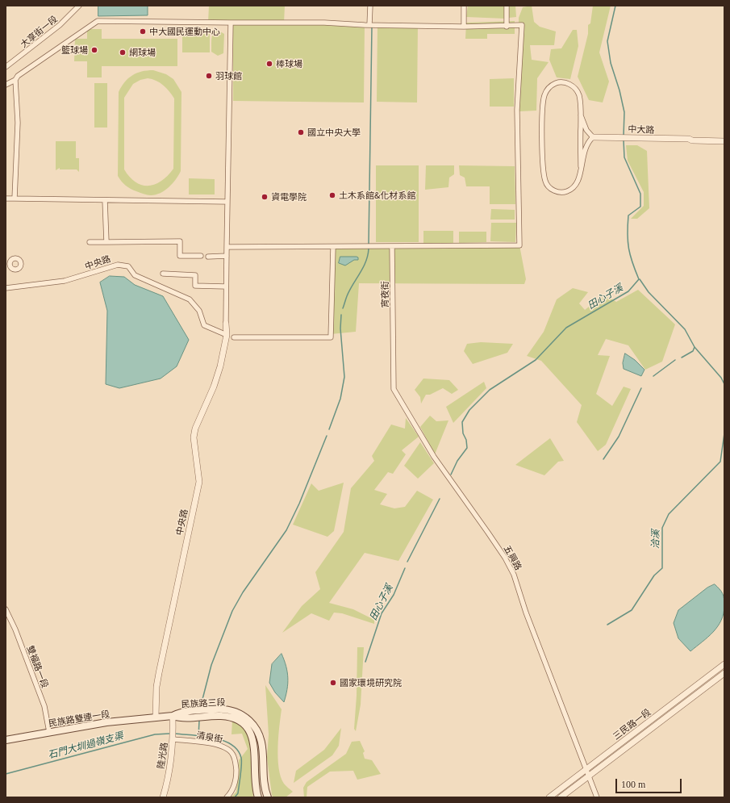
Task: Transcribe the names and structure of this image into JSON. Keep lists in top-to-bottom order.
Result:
{
  "streets": {
    "main road": ["民族路三段", "民族路雙連一段"],
    "street": [
      "大享街一段",
      "中大路",
      "中央路",
      "宵夜街",
      "五興路",
      "雙福路一段",
      "三民路一段",
      "清泉街",
      "陸光路"
    ]
  },
  "crossings": [
    ["中央路", "民族路三段"],
    ["中央路", "民族路雙連一段"],
    ["宵夜街", "五興路"],
    ["五興路", "三民路一段"],
    ["雙福路一段", "民族路雙連一段"],
    ["民族路三段", "民族路雙連一段"],
    ["民族路三段", "陸光路"],
    ["清泉街", "陸光路"]
  ],
  "water": ["田心子溪", "洽溪", "石門大圳過嶺支渠"],
  "places": [
    "中大國民運動中心",
    "籃球場",
    "網球場",
    "棒球場",
    "羽球館",
    "國立中央大學",
    "土木系館&化材系館",
    "資電學院",
    "國家環境研究院"
  ],
  "scale_bar": "100 m"
}
